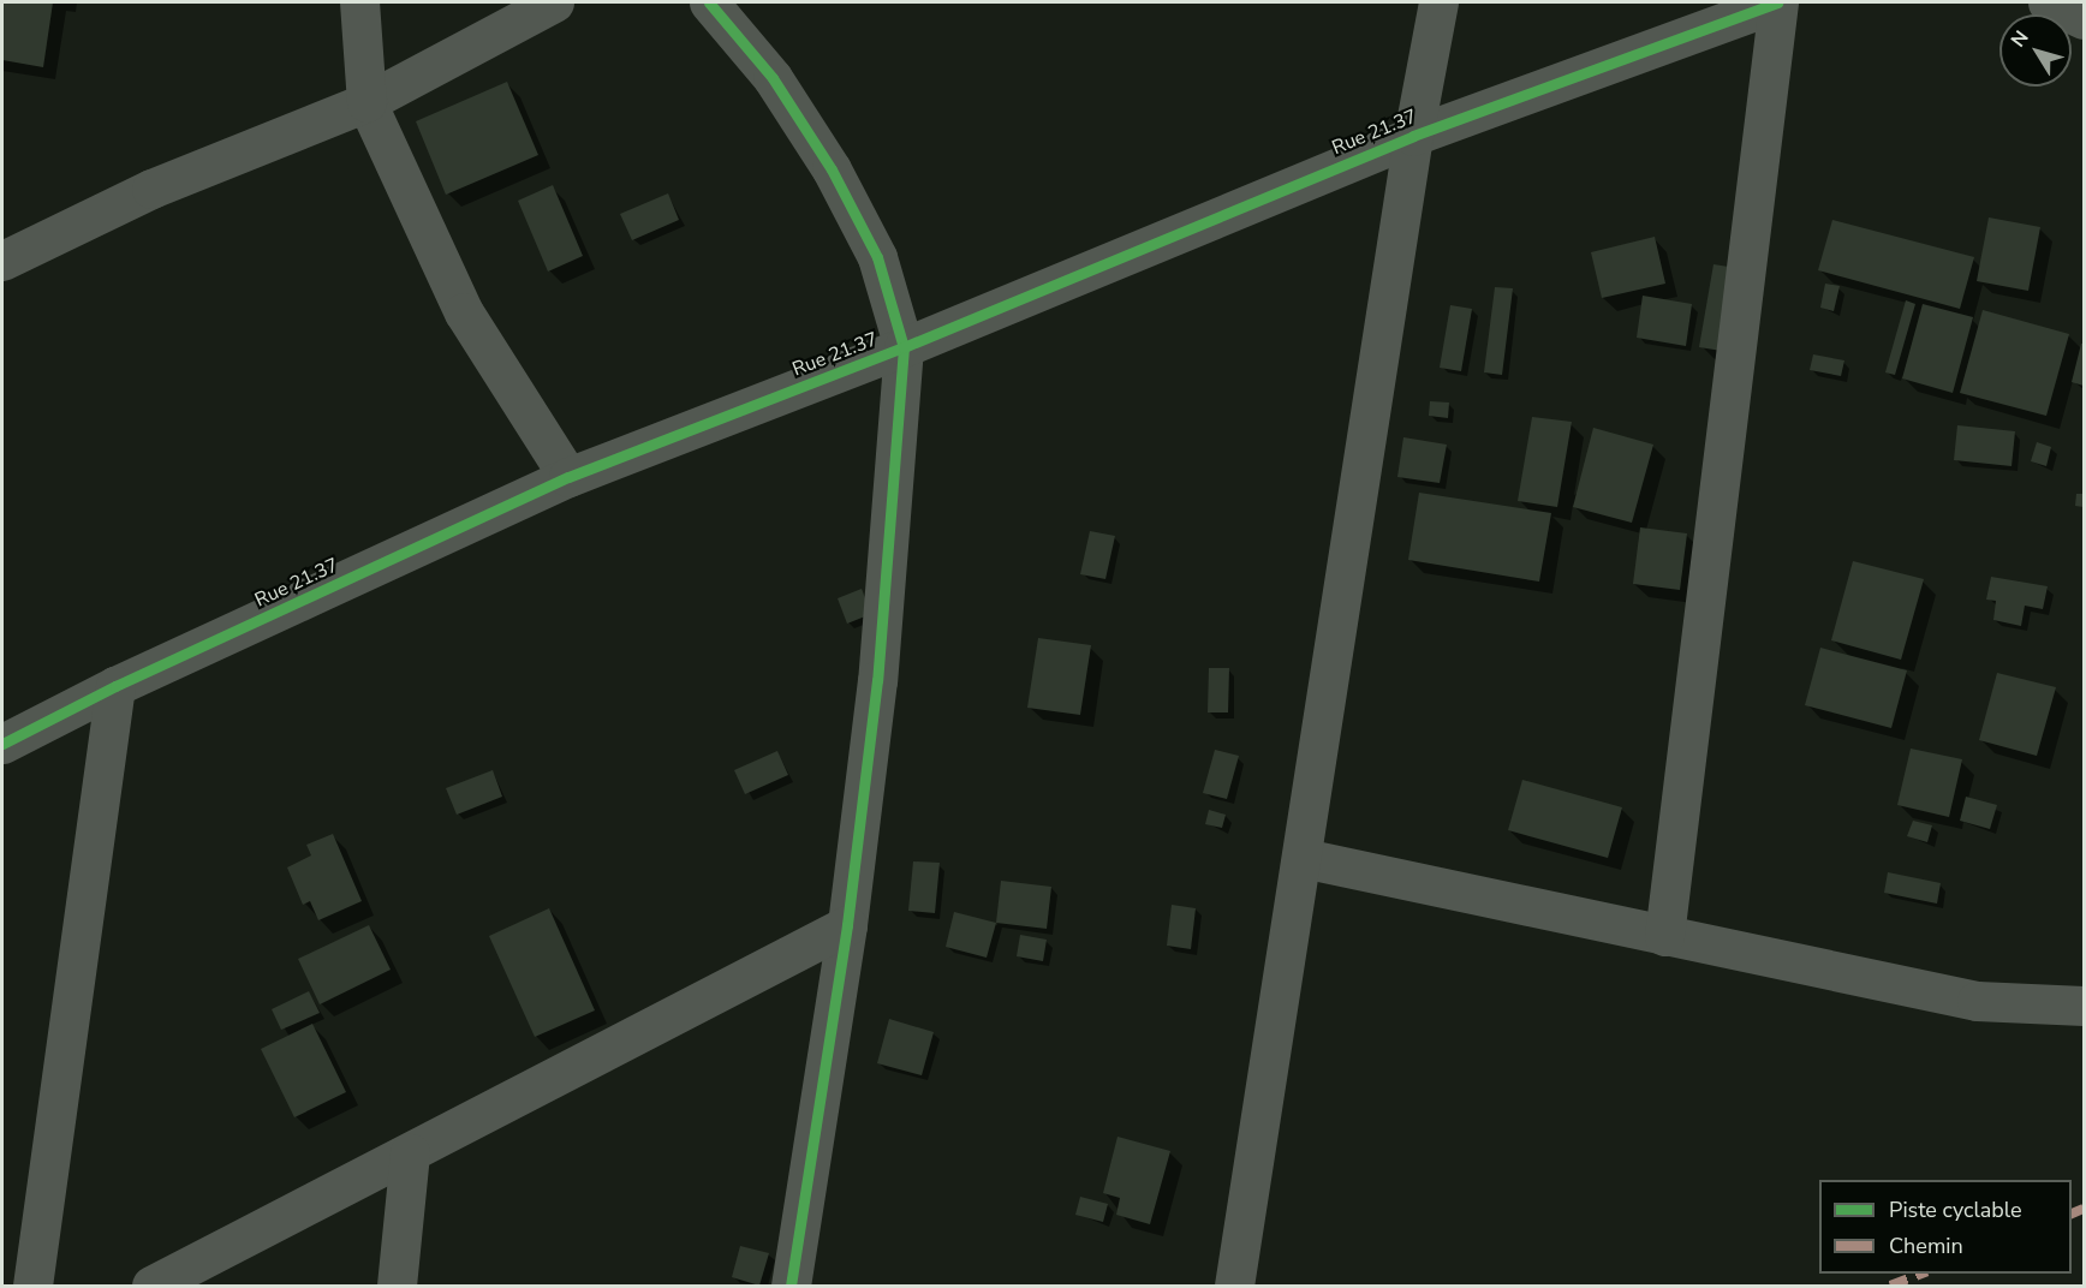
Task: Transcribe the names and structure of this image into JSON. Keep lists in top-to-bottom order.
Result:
{
  "streets": {
    "street": ["Rue 21.37"]
  },
  "legend": ["Piste cyclable", "Chemin"],
  "north": "top left"
}
